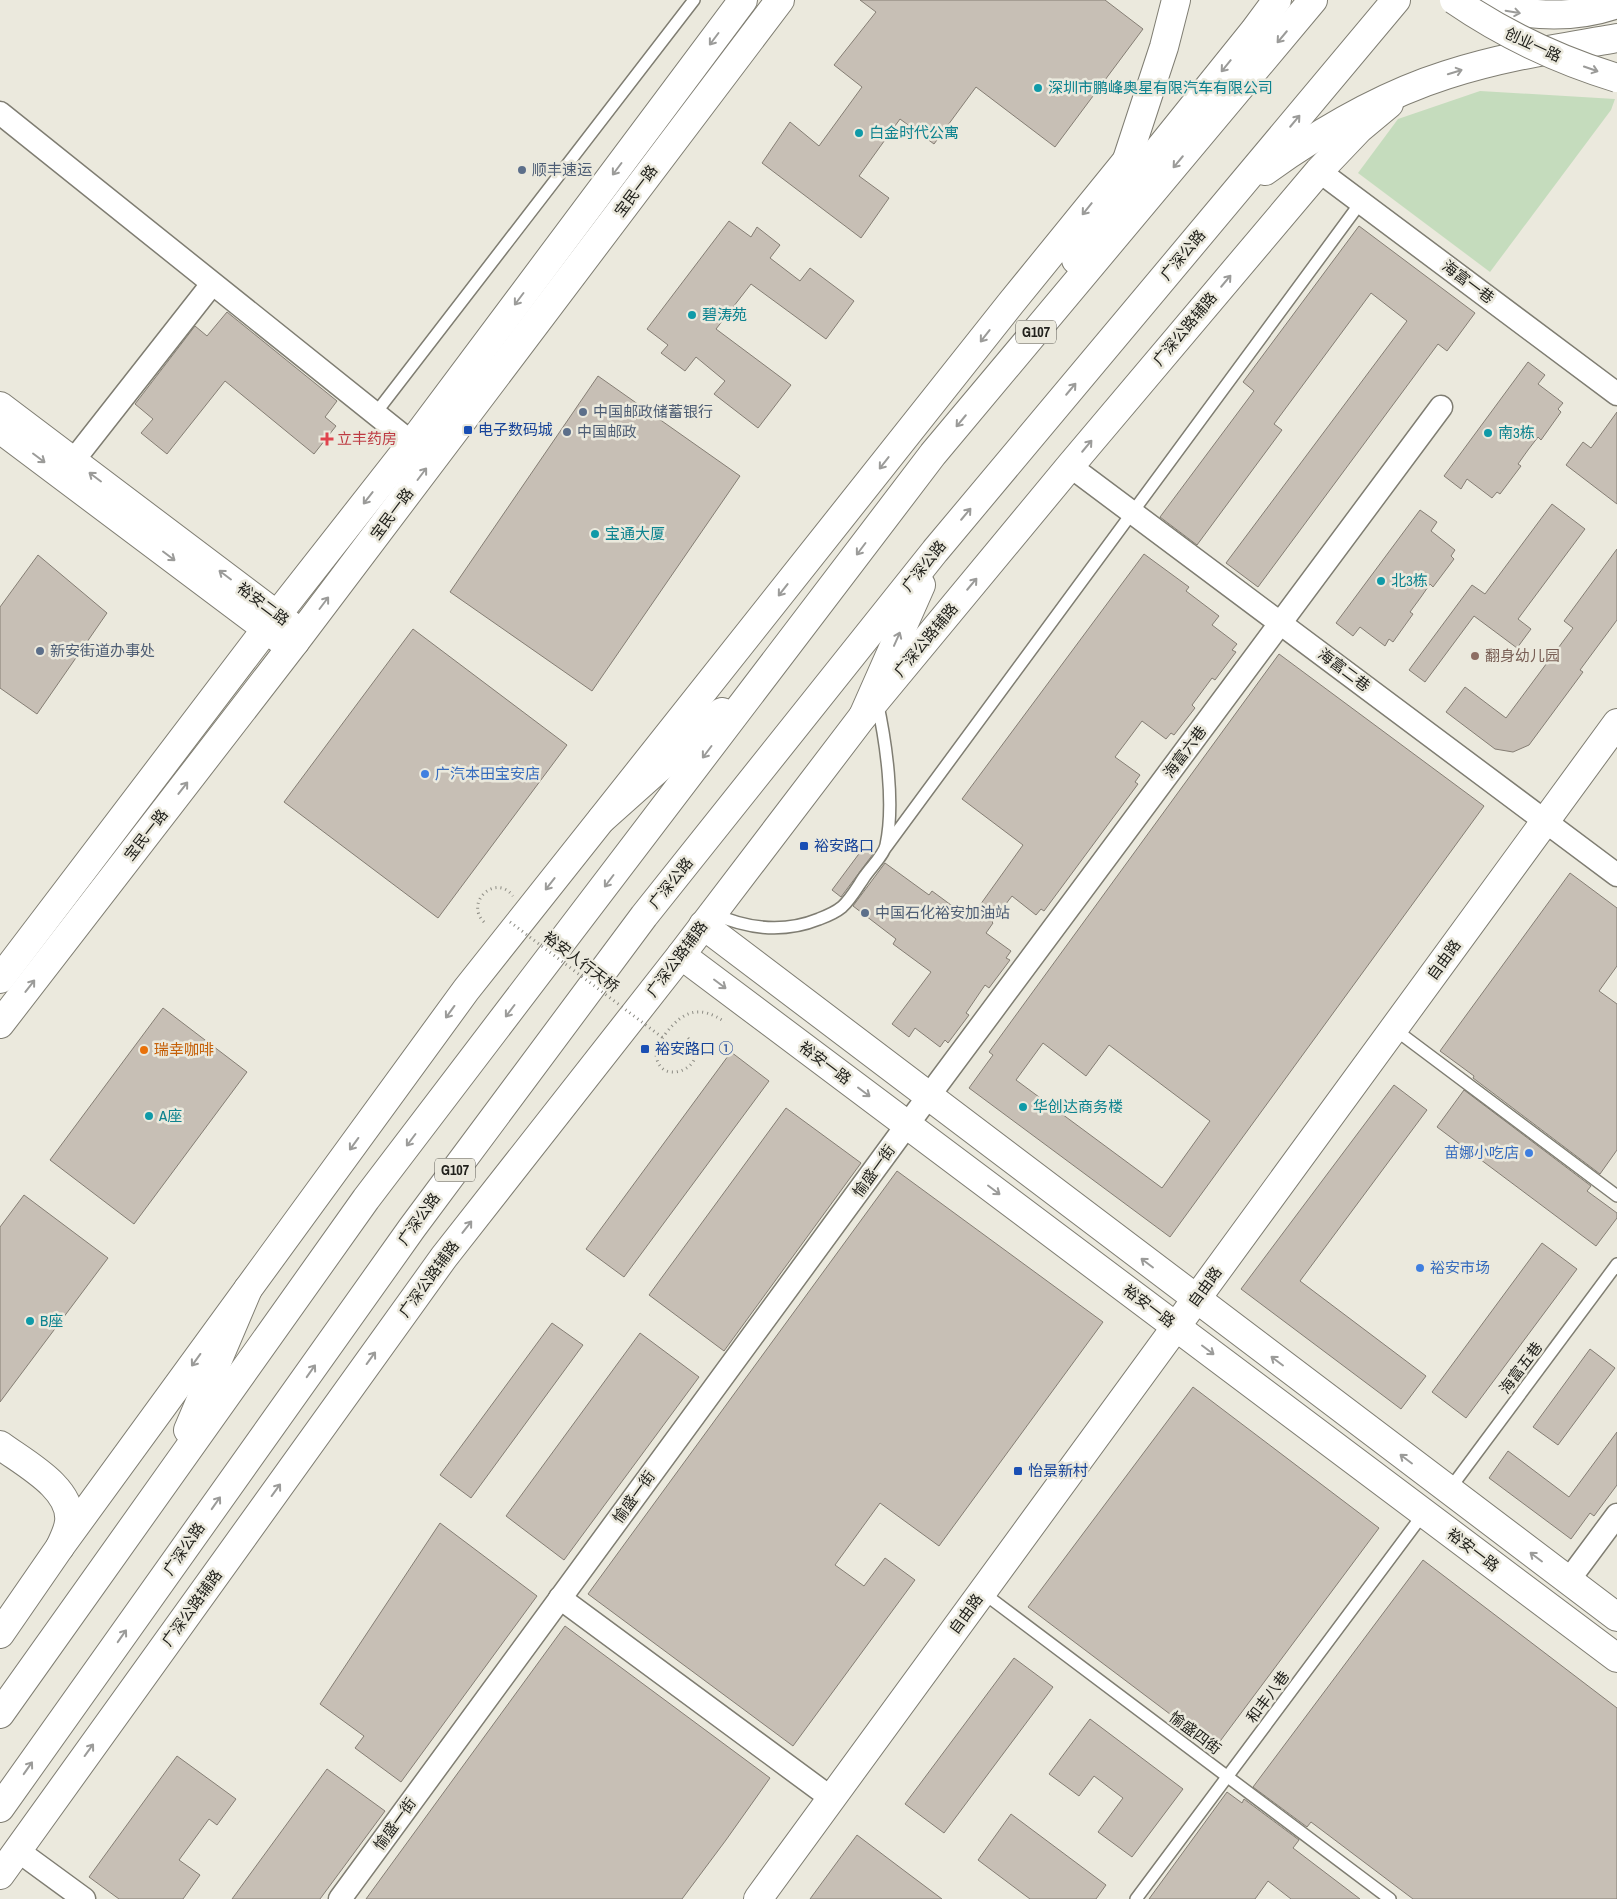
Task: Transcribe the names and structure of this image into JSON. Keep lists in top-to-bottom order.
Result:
{
  "streets": {
    "main road": [
      "创业一路",
      "宝民一路",
      "广深公路",
      "广深公路辅路",
      "G107",
      "裕安二路",
      "自由路",
      "裕安一路"
    ],
    "street": [
      "海富一巷",
      "海富二巷",
      "海富六巷",
      "愉盛一街"
    ],
    "lane": ["海富五巷", "和丰八巷", "愉盛四街"],
    "path": ["裕安人行天桥"]
  },
  "crossings": [
    ["宝民一路", "裕安二路"],
    ["海富一巷", "广深公路辅路"],
    ["广深公路辅路", "海富二巷"],
    ["广深公路辅路", "裕安一路"],
    ["海富二巷", "海富六巷"],
    ["海富二巷", "自由路"],
    ["海富六巷", "愉盛一街"],
    ["自由路", "裕安一路"],
    ["自由路", "愉盛四街"],
    ["裕安一路", "愉盛一街"],
    ["裕安一路", "和丰八巷"],
    ["和丰八巷", "愉盛四街"]
  ],
  "one_way": ["创业一路"],
  "places": {
    "other": [
      "深圳市鹏峰奥星有限汽车有限公司",
      "白金时代公寓",
      "顺丰速运",
      "碧涛苑",
      "中国邮政储蓄银行",
      "中国邮政",
      "南3栋",
      "宝通大厦",
      "北3栋",
      "新安街道办事处",
      "翻身幼儿园",
      "广汽本田宝安店",
      "中国石化裕安加油站",
      "瑞幸咖啡",
      "华创达商务楼",
      "A座",
      "苗娜小吃店",
      "裕安市场",
      "B座"
    ],
    "transit": [
      "电子数码城",
      "裕安路口",
      "裕安路口 ①",
      "怡景新村"
    ],
    "health": ["立丰药房"]
  }
}
